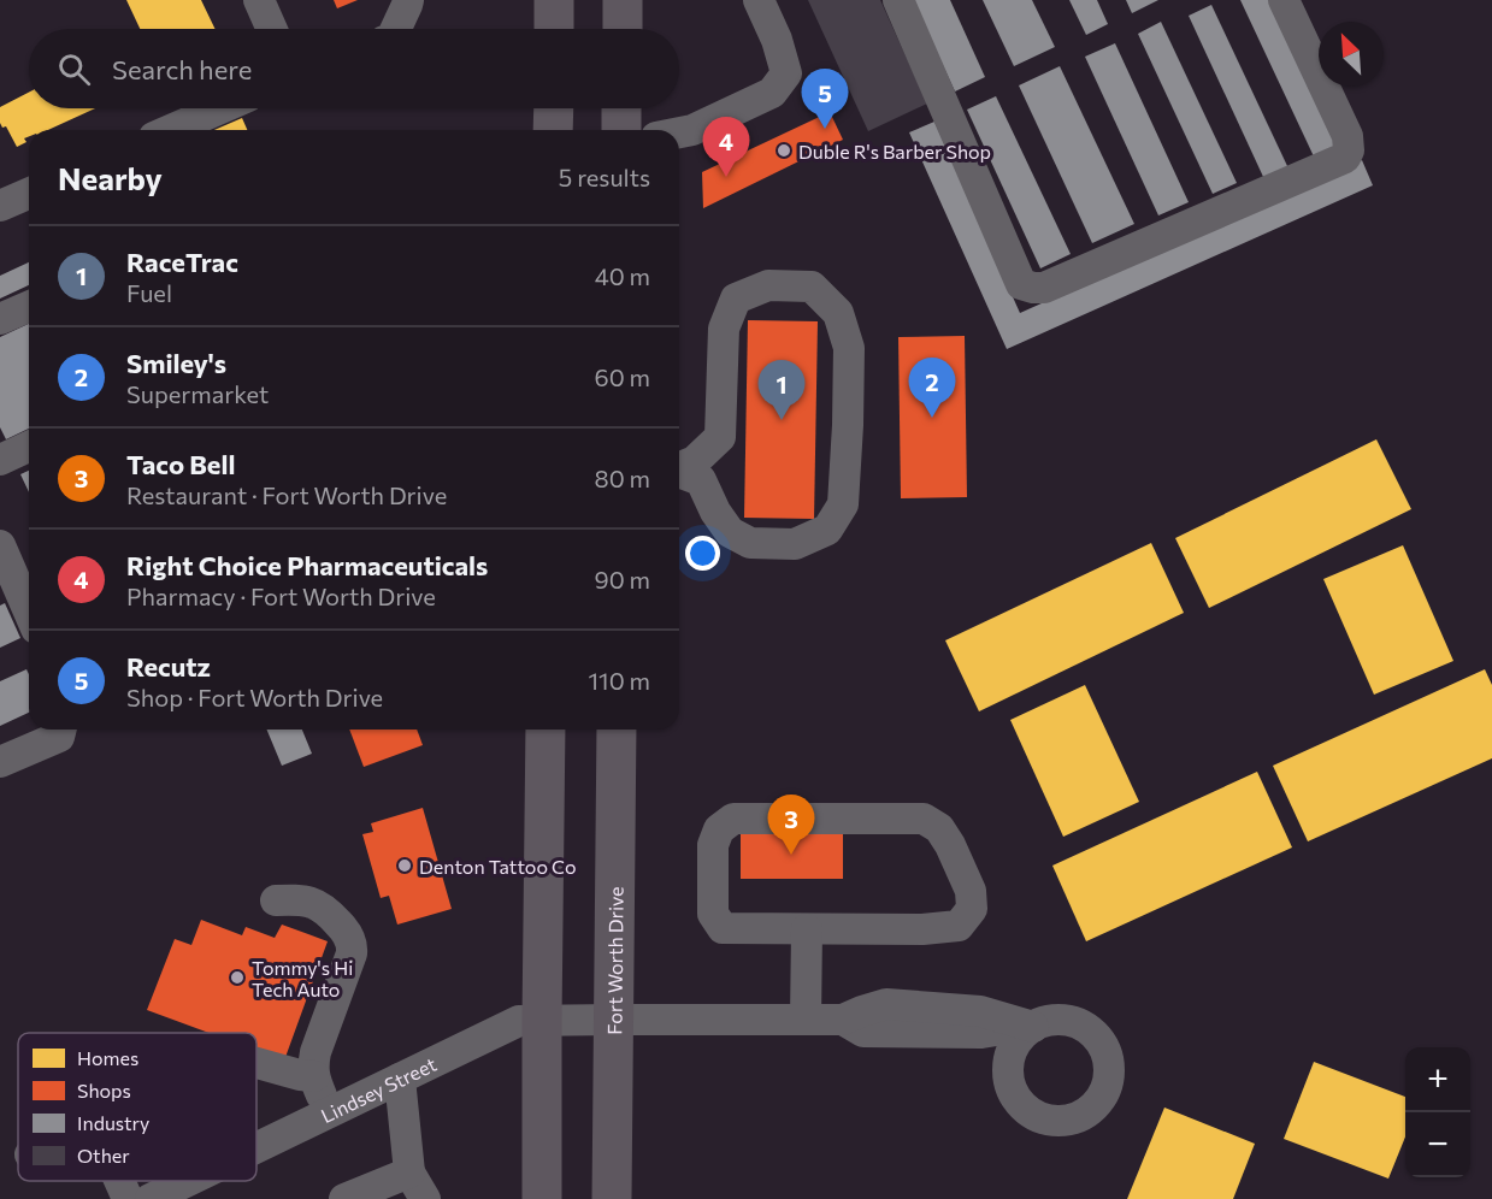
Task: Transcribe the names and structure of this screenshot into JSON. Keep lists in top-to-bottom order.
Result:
{
  "streets": {
    "main road": ["Fort Worth Drive"],
    "street": ["Lindsey Street"]
  },
  "crossings": [
    ["Fort Worth Drive", "Lindsey Street"]
  ],
  "places": ["Duble R's Barber Shop", "Denton Tattoo Co", "Tommy's Hi Tech Auto"],
  "legend": [
    "Homes",
    "Shops",
    "Industry",
    "Other"
  ],
  "north": "top left",
  "page": {
    "search": "Search here",
    "pins": [
      "5",
      "4",
      "2",
      "1",
      "3"
    ],
    "heading": ["Nearby", "5 results"],
    "list": [
      {
        "mark": "1",
        "name": "RaceTrac",
        "note": "Fuel",
        "value": "40 m"
      },
      {
        "mark": "2",
        "name": "Smiley's",
        "note": "Supermarket",
        "value": "60 m"
      },
      {
        "mark": "3",
        "name": "Taco Bell",
        "note": "Restaurant · Fort Worth Drive",
        "value": "80 m"
      },
      {
        "mark": "4",
        "name": "Right Choice Pharmaceuticals",
        "note": "Pharmacy · Fort Worth Drive",
        "value": "90 m"
      },
      {
        "mark": "5",
        "name": "Recutz",
        "note": "Shop · Fort Worth Drive",
        "value": "110 m"
      }
    ],
    "map_buttons": ["+", "−"]
  }
}
